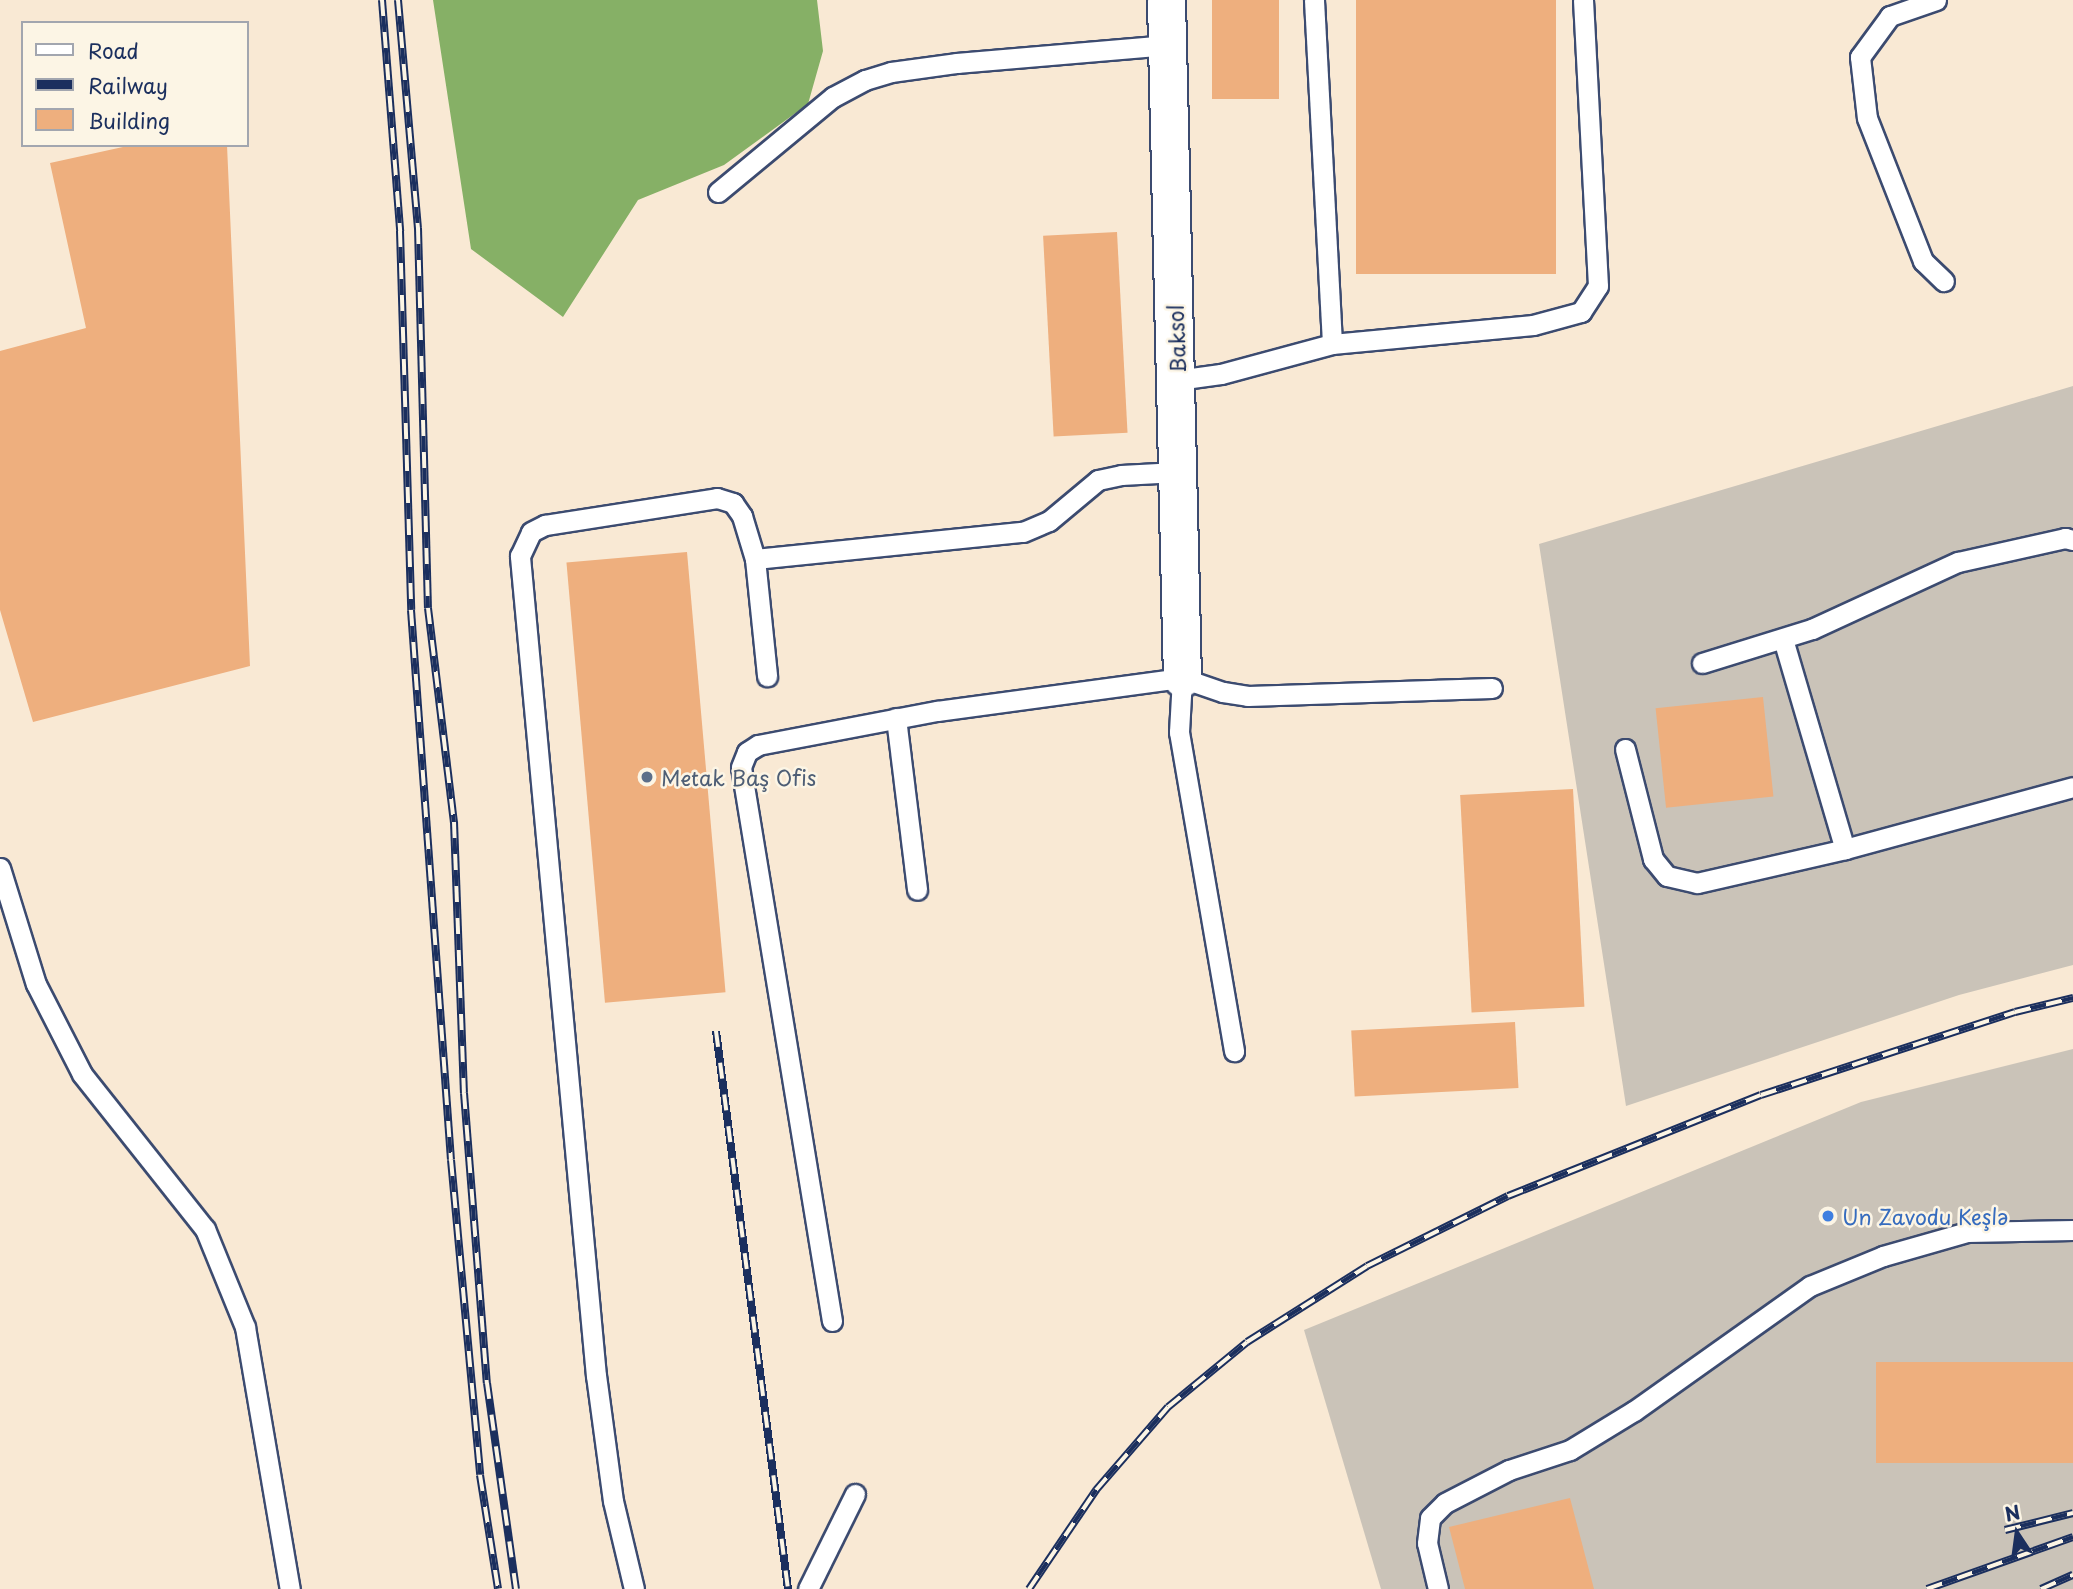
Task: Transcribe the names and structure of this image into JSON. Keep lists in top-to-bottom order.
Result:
{
  "streets": {
    "street": ["Baksol"]
  },
  "places": ["Metak Baş Ofis", "Un Zavodu Keşlə"],
  "legend": ["Road", "Railway", "Building"],
  "north": "top"
}
